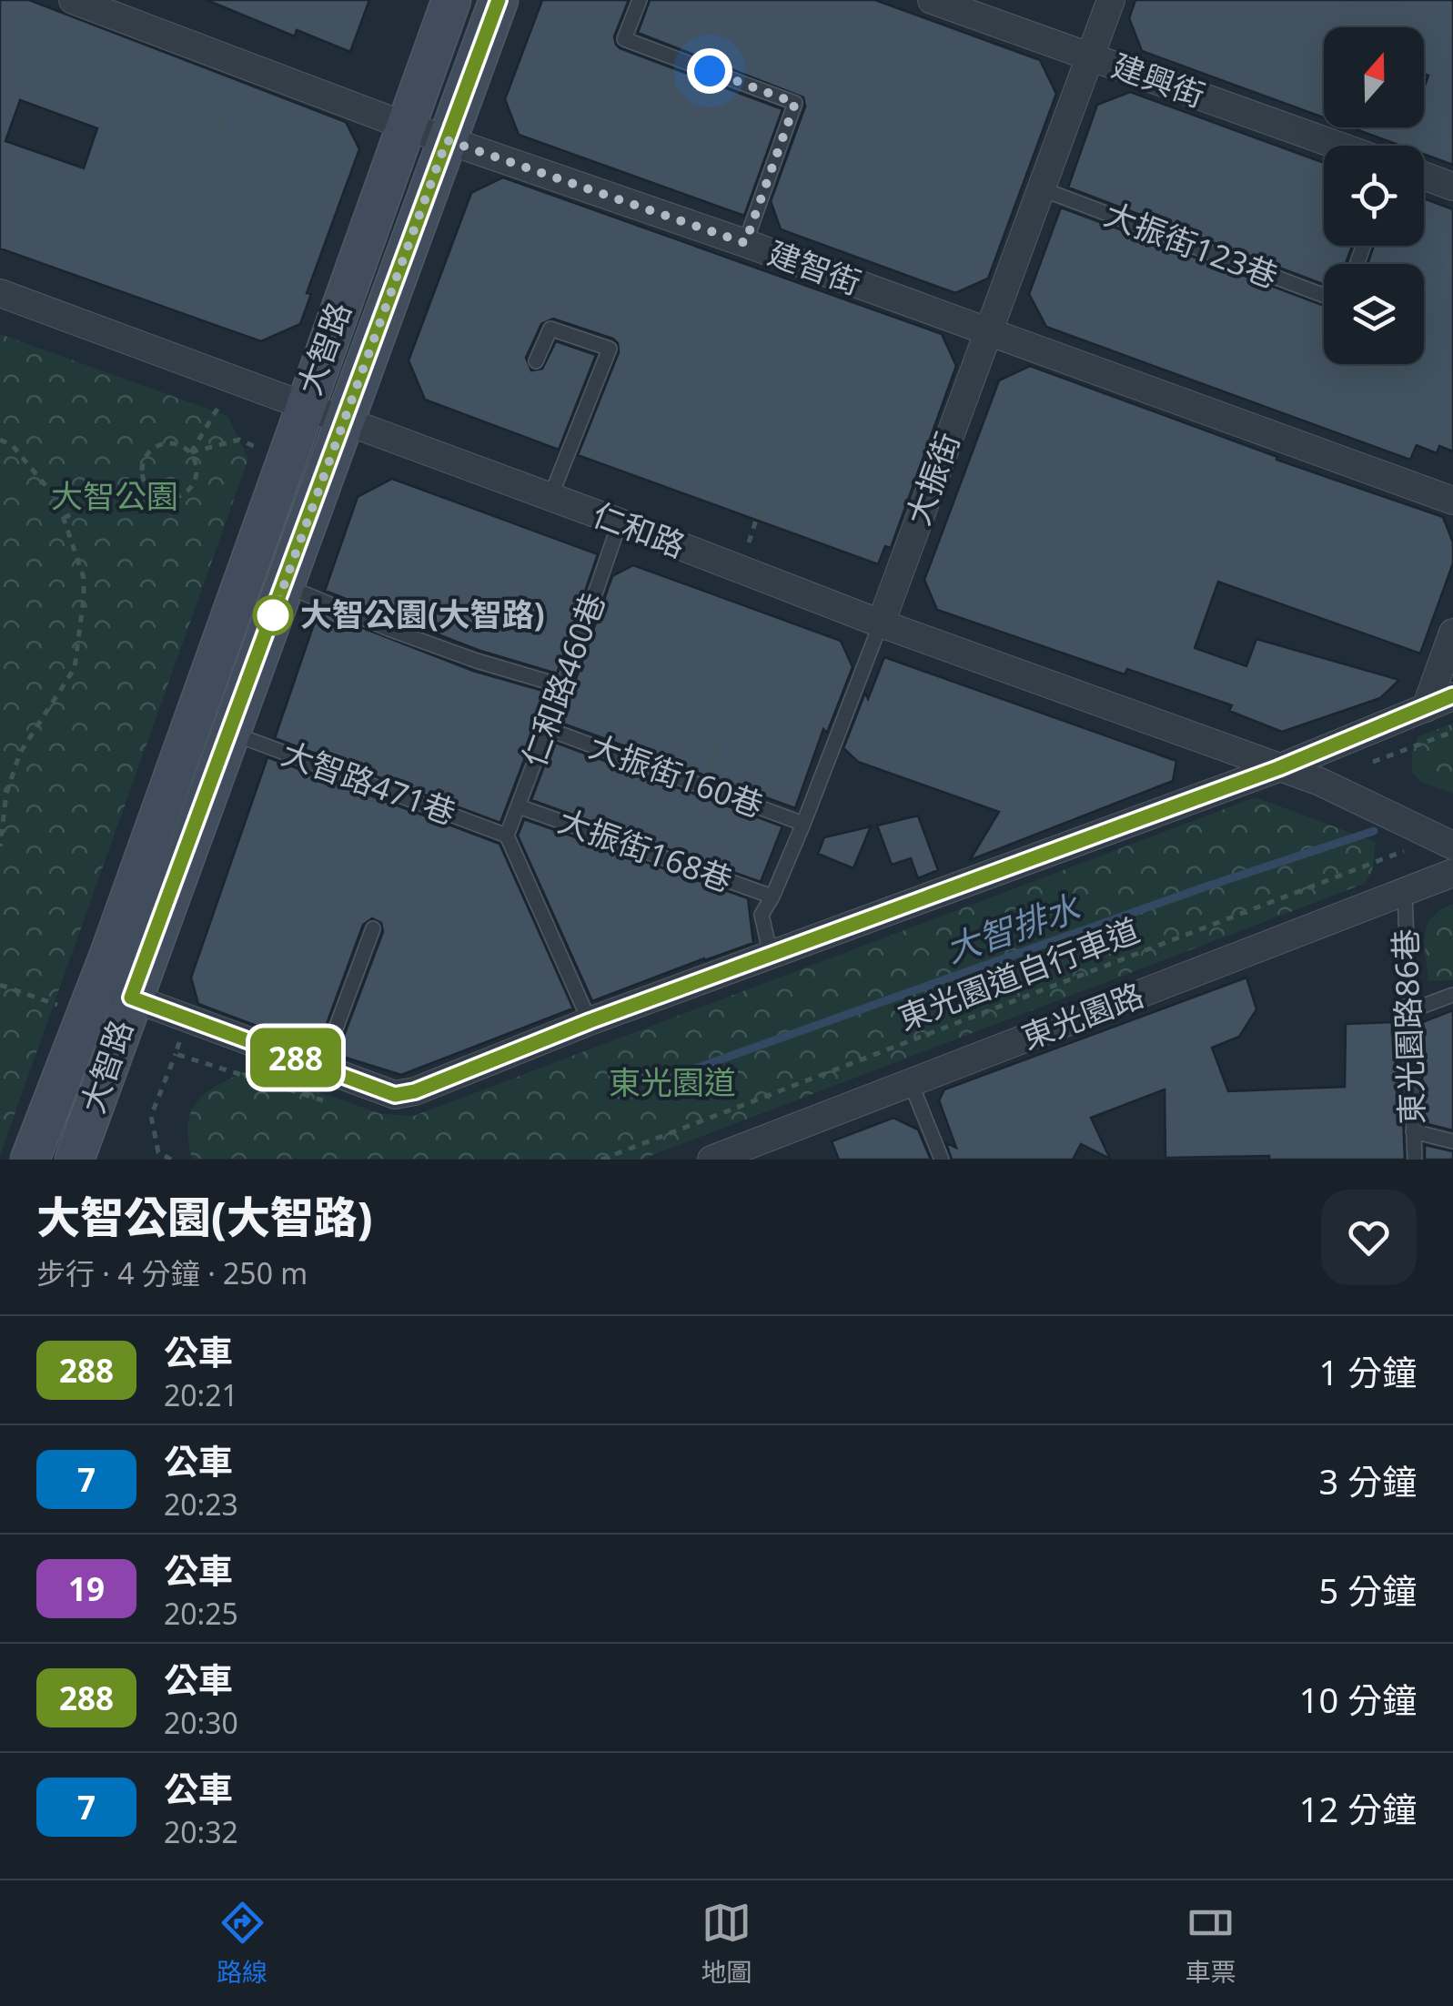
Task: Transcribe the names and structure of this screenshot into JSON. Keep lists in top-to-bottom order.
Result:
{
  "streets": {
    "street": [
      "建興街",
      "建智街",
      "大智路",
      "大振街",
      "仁和路",
      "東光園路"
    ],
    "lane": [
      "大振街123巷",
      "仁和路460巷",
      "大振街160巷",
      "大智路471巷",
      "大振街168巷",
      "東光園路86巷"
    ],
    "path": ["東光園道自行車道"]
  },
  "crossings": [
    ["建興街", "大振街"],
    ["大振街123巷", "大振街"],
    ["建智街", "大智路"],
    ["建智街", "大振街"],
    ["大智路", "仁和路"],
    ["大智路", "大智路471巷"],
    ["大振街", "仁和路"],
    ["大振街", "大振街160巷"],
    ["大振街", "大振街168巷"],
    ["仁和路", "仁和路460巷"],
    ["仁和路", "東光園道自行車道"],
    ["仁和路460巷", "大振街160巷"],
    ["仁和路460巷", "大智路471巷"],
    ["仁和路460巷", "大振街168巷"],
    ["東光園路", "東光園路86巷"]
  ],
  "water": ["大智排水"],
  "parks": ["大智公園", "東光園道"],
  "places": ["大智公園(大智路)"],
  "lines": ["bus line 288"],
  "north": "top",
  "page": {
    "on_map": "288",
    "heading": ["大智公園(大智路)", "步行 · 4 分鐘 · 250 m"],
    "list": [
      {
        "mark": "288",
        "name": "公車",
        "note": "20:21",
        "value": "1 分鐘"
      },
      {
        "mark": "7",
        "name": "公車",
        "note": "20:23",
        "value": "3 分鐘"
      },
      {
        "mark": "19",
        "name": "公車",
        "note": "20:25",
        "value": "5 分鐘"
      },
      {
        "mark": "288",
        "name": "公車",
        "note": "20:30",
        "value": "10 分鐘"
      },
      {
        "mark": "7",
        "name": "公車",
        "note": "20:32",
        "value": "12 分鐘"
      }
    ],
    "tabs": ["路線", "地圖", "車票"]
  }
}
